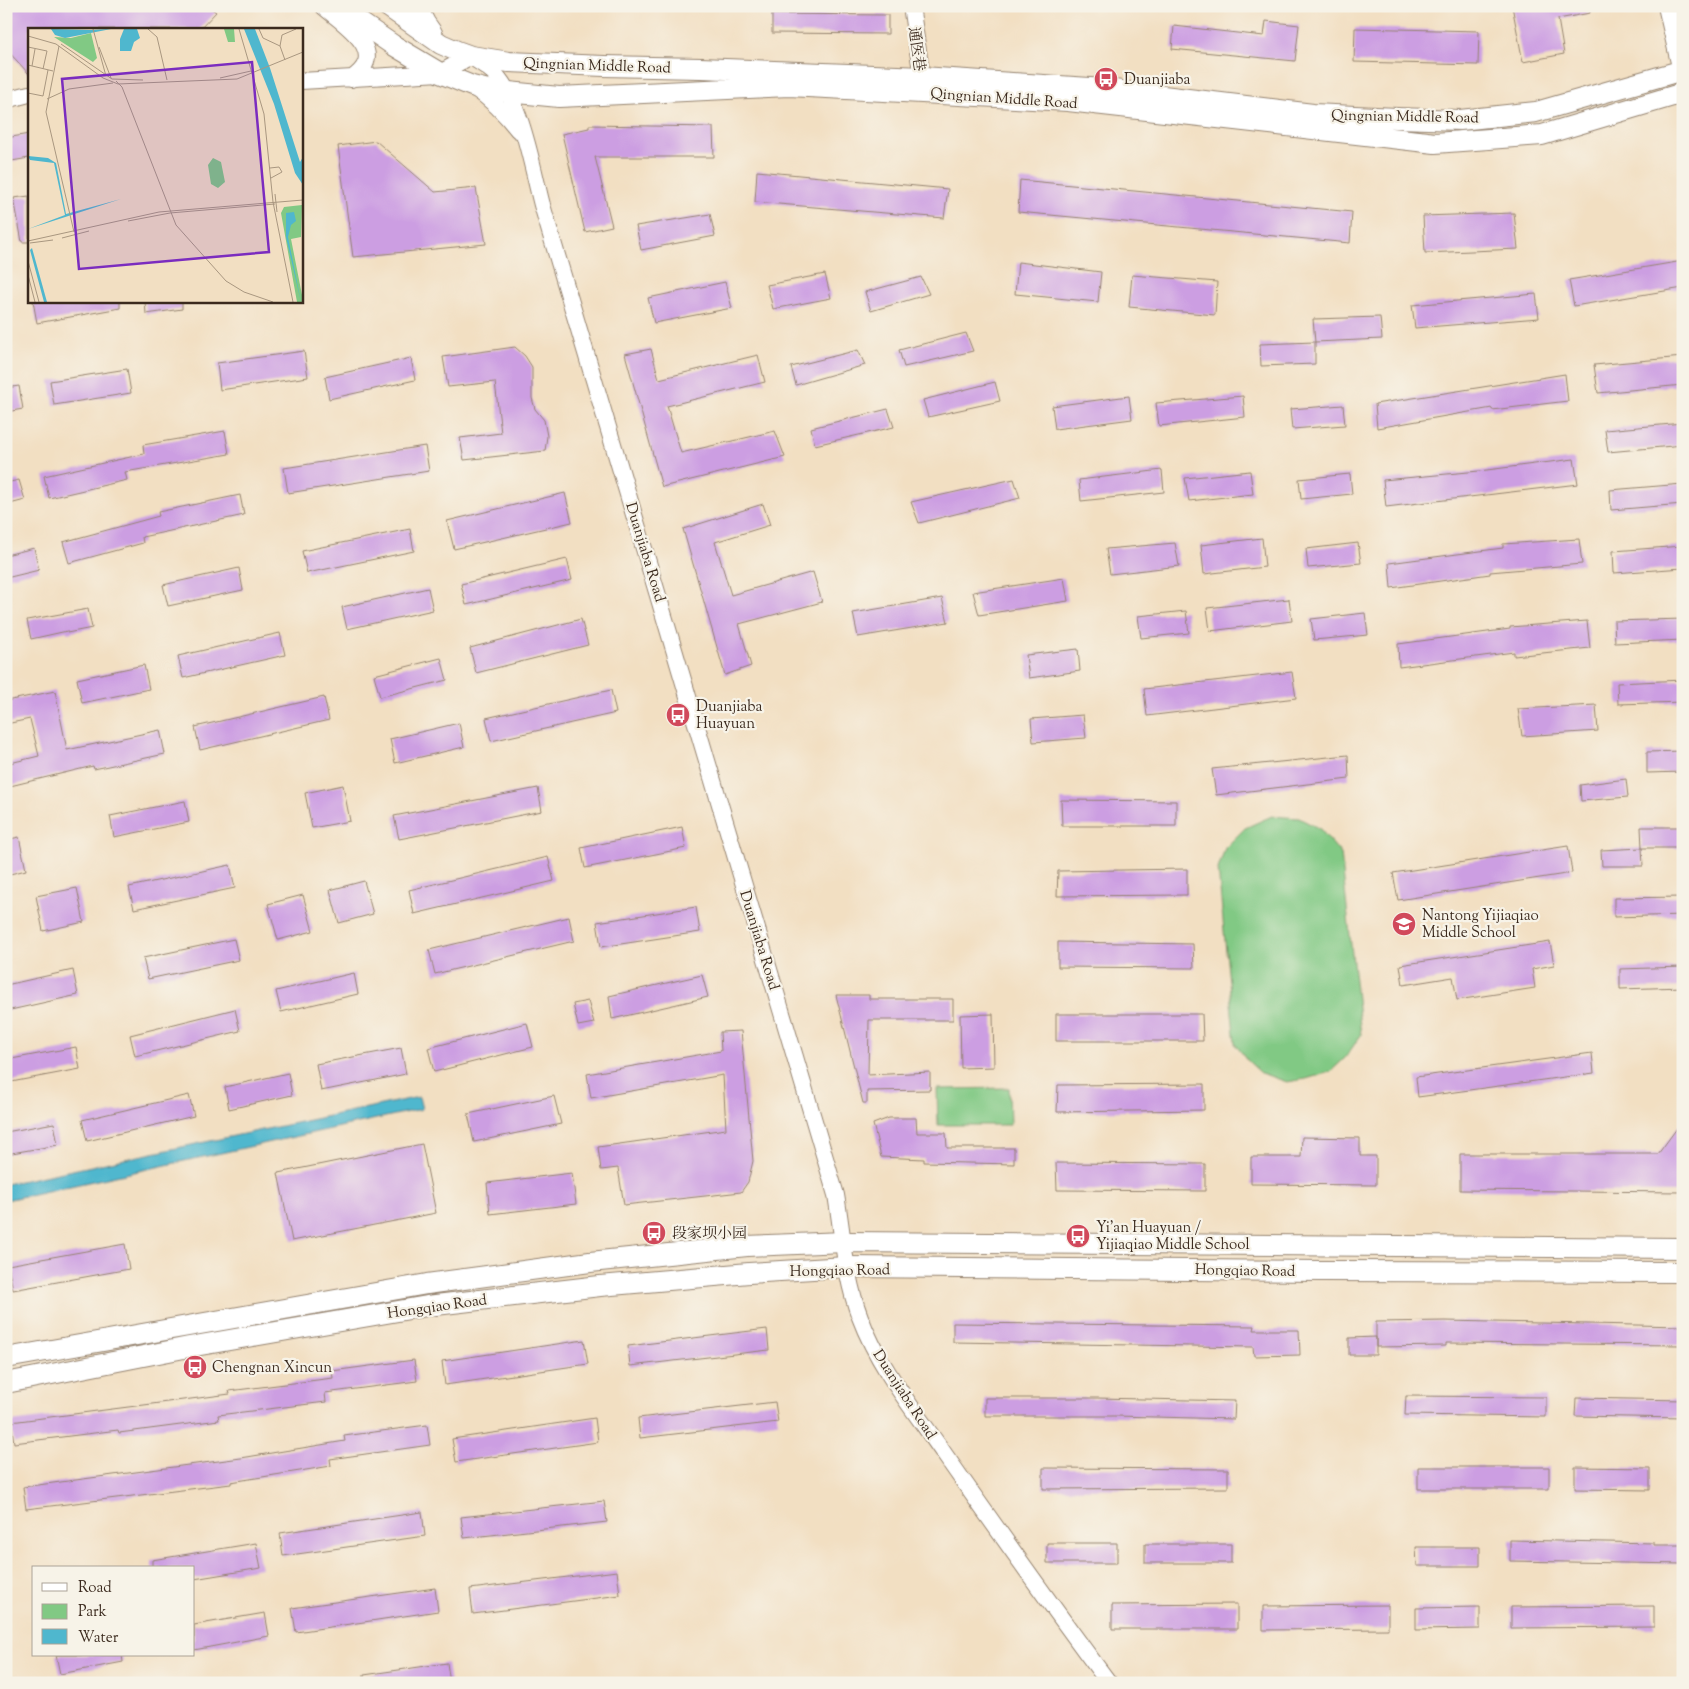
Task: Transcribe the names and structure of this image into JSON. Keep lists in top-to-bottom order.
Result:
{
  "streets": {
    "main road": ["Qingnian Middle Road", "Hongqiao Road"],
    "street": ["通医巷", "Duanjiaba Road"]
  },
  "crossings": [
    ["通医巷", "Qingnian Middle Road"],
    ["Qingnian Middle Road", "Duanjiaba Road"],
    ["Duanjiaba Road", "Hongqiao Road"]
  ],
  "places": {
    "bus stop": [
      "Duanjiaba",
      "Duanjiaba Huayuan",
      "段家坝小园",
      "Yi'an Huayuan / Yijiaqiao Middle School",
      "Chengnan Xincun"
    ],
    "school or university": ["Nantong Yijiaqiao Middle School"]
  },
  "legend": ["Road", "Park", "Water"]
}
